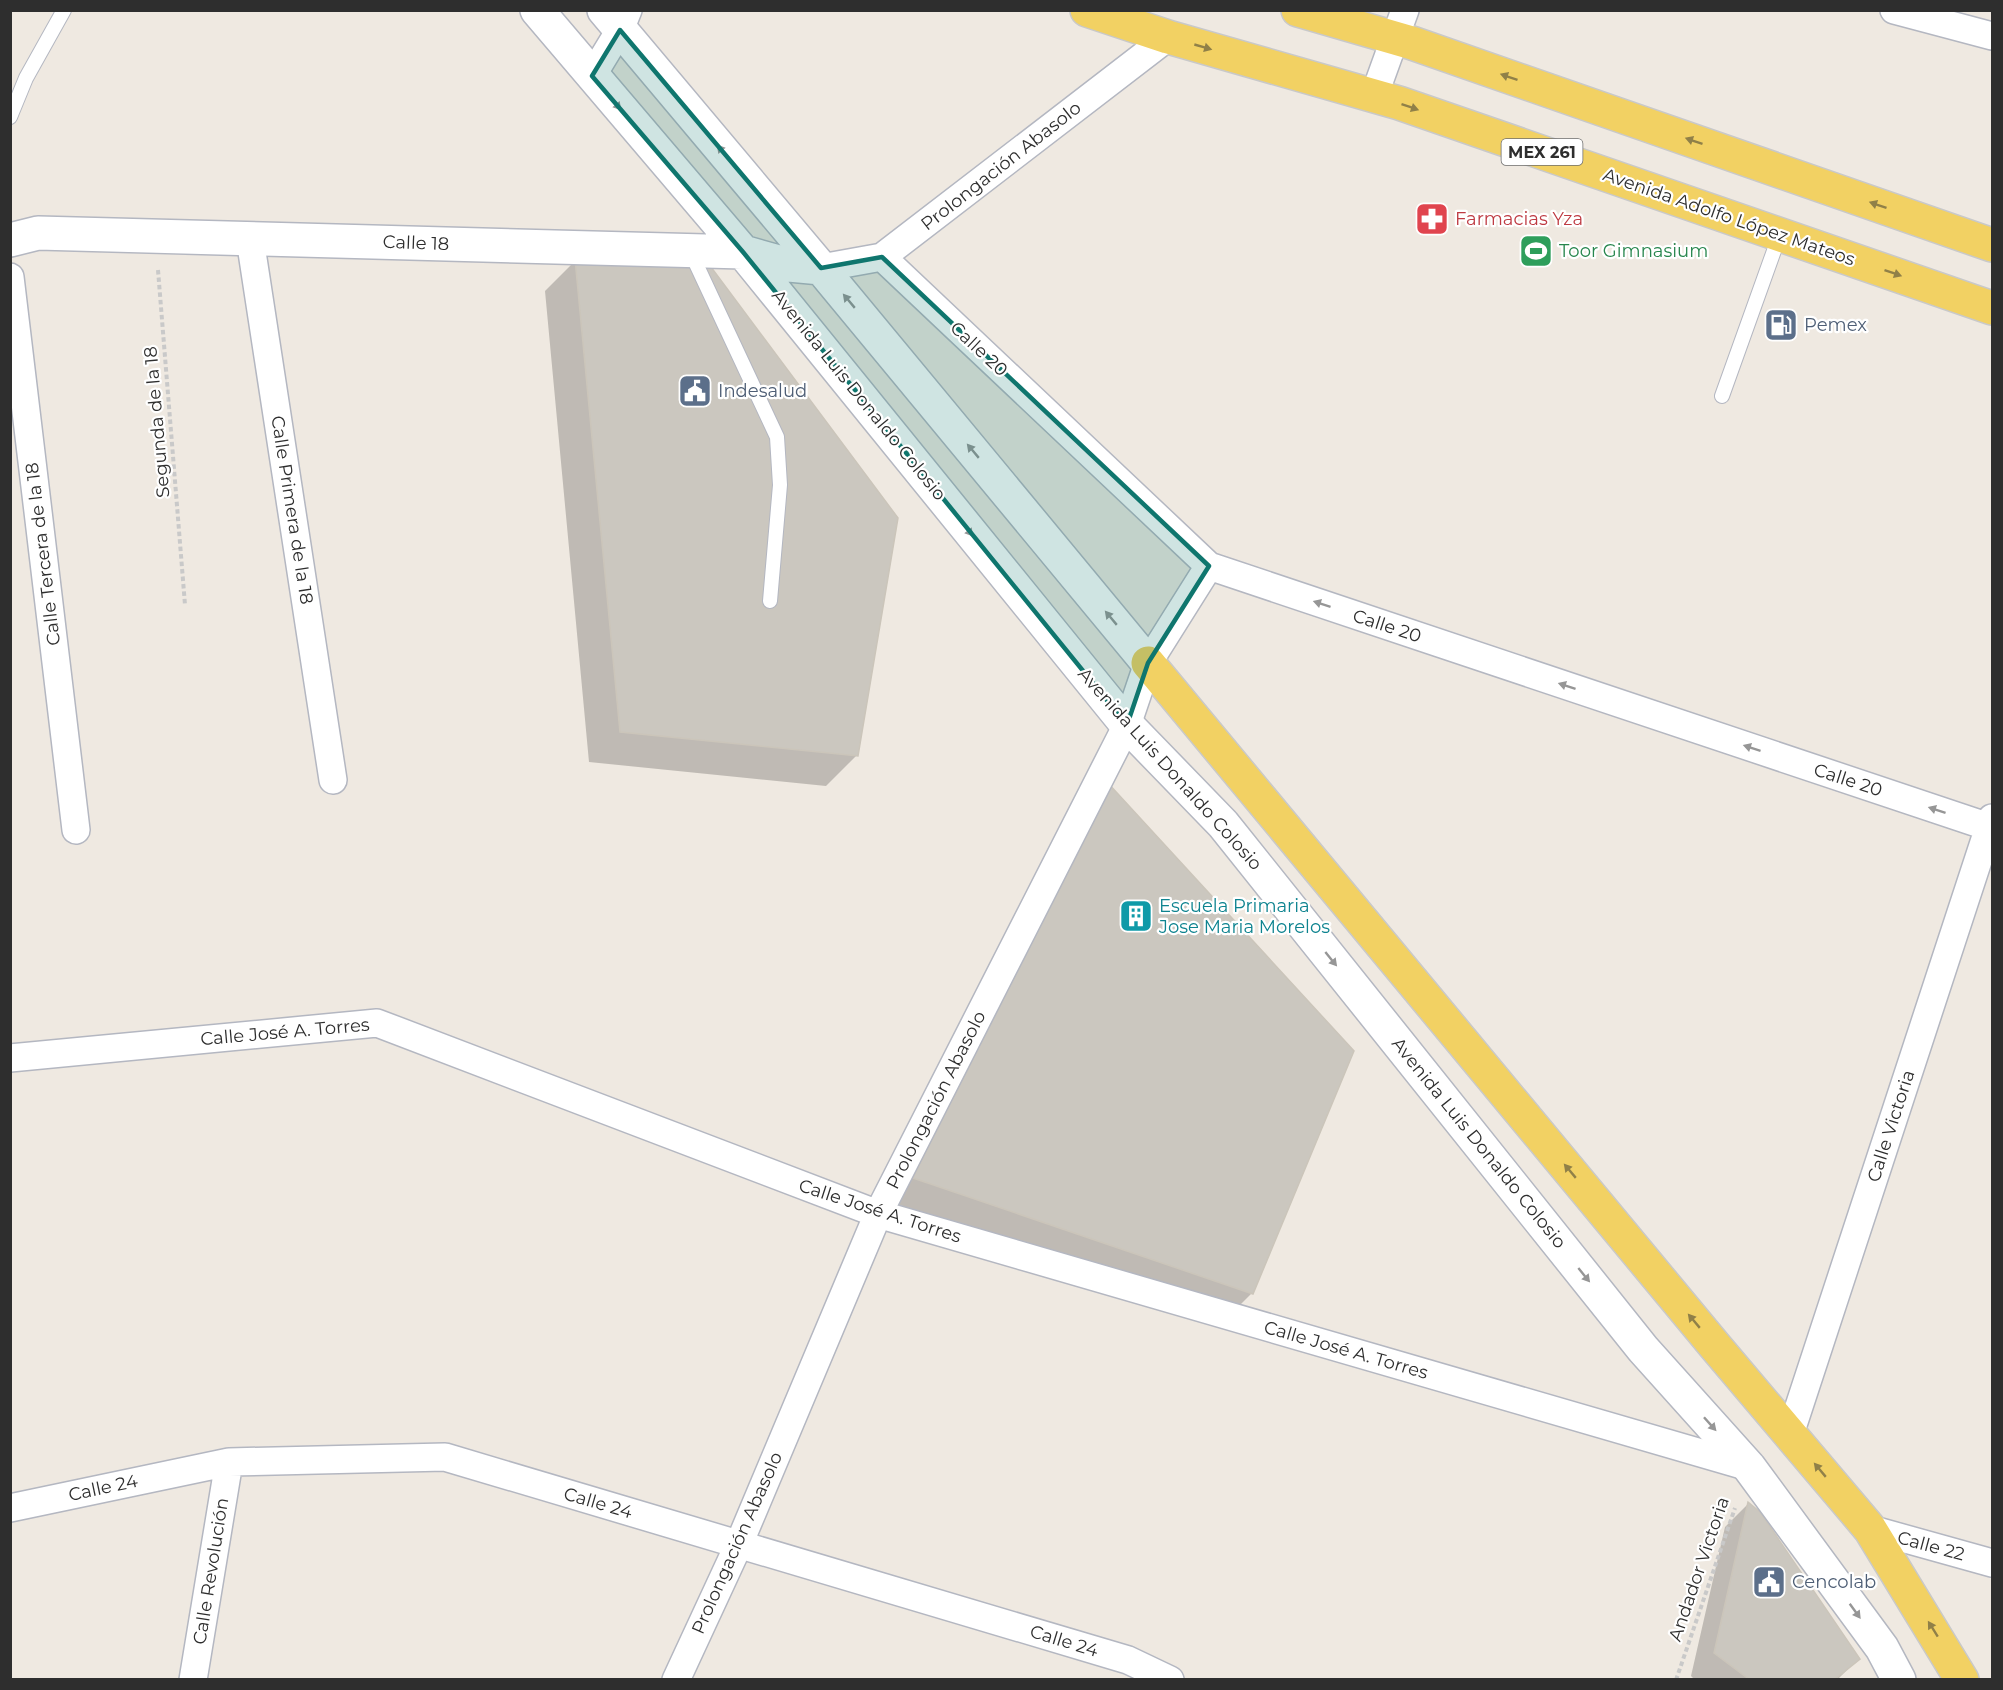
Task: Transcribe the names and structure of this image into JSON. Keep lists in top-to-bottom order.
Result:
{
  "streets": {
    "main road": [
      "MEX 261",
      "Avenida Adolfo López Mateos",
      "Calle 18",
      "Avenida Luis Donaldo Colosio"
    ],
    "street": [
      "Prolongación Abasolo",
      "Calle 20",
      "Calle Primera de la 18",
      "Calle Tercera de la 18",
      "Calle José A. Torres",
      "Calle Victoria",
      "Calle 24",
      "Calle 22",
      "Calle Revolución"
    ],
    "path": ["Segunda de la 18", "Andador Victoria"]
  },
  "crossings": [
    ["Prolongación Abasolo", "Avenida Adolfo López Mateos"],
    ["Prolongación Abasolo", "Calle 18"],
    ["Prolongación Abasolo", "Calle 20"],
    ["Prolongación Abasolo", "Avenida Luis Donaldo Colosio"],
    ["Prolongación Abasolo", "Calle José A. Torres"],
    ["Prolongación Abasolo", "Calle 24"],
    ["Calle 18", "Avenida Luis Donaldo Colosio"],
    ["Calle 18", "Segunda de la 18"],
    ["Calle 18", "Calle Primera de la 18"],
    ["Calle 20", "Calle Victoria"],
    ["Avenida Luis Donaldo Colosio", "Calle José A. Torres"],
    ["Avenida Luis Donaldo Colosio", "Andador Victoria"],
    ["Calle José A. Torres", "Andador Victoria"],
    ["Calle 24", "Calle Revolución"]
  ],
  "one_way": ["Calle 20"],
  "places": {
    "pharmacy": ["Farmacias Yza"],
    "sports": ["Toor Gimnasium"],
    "fuel station": ["Pemex"],
    "public building": ["Indesalud", "Cencolab"],
    "building": ["Escuela Primaria Jose Maria Morelos"]
  }
}
